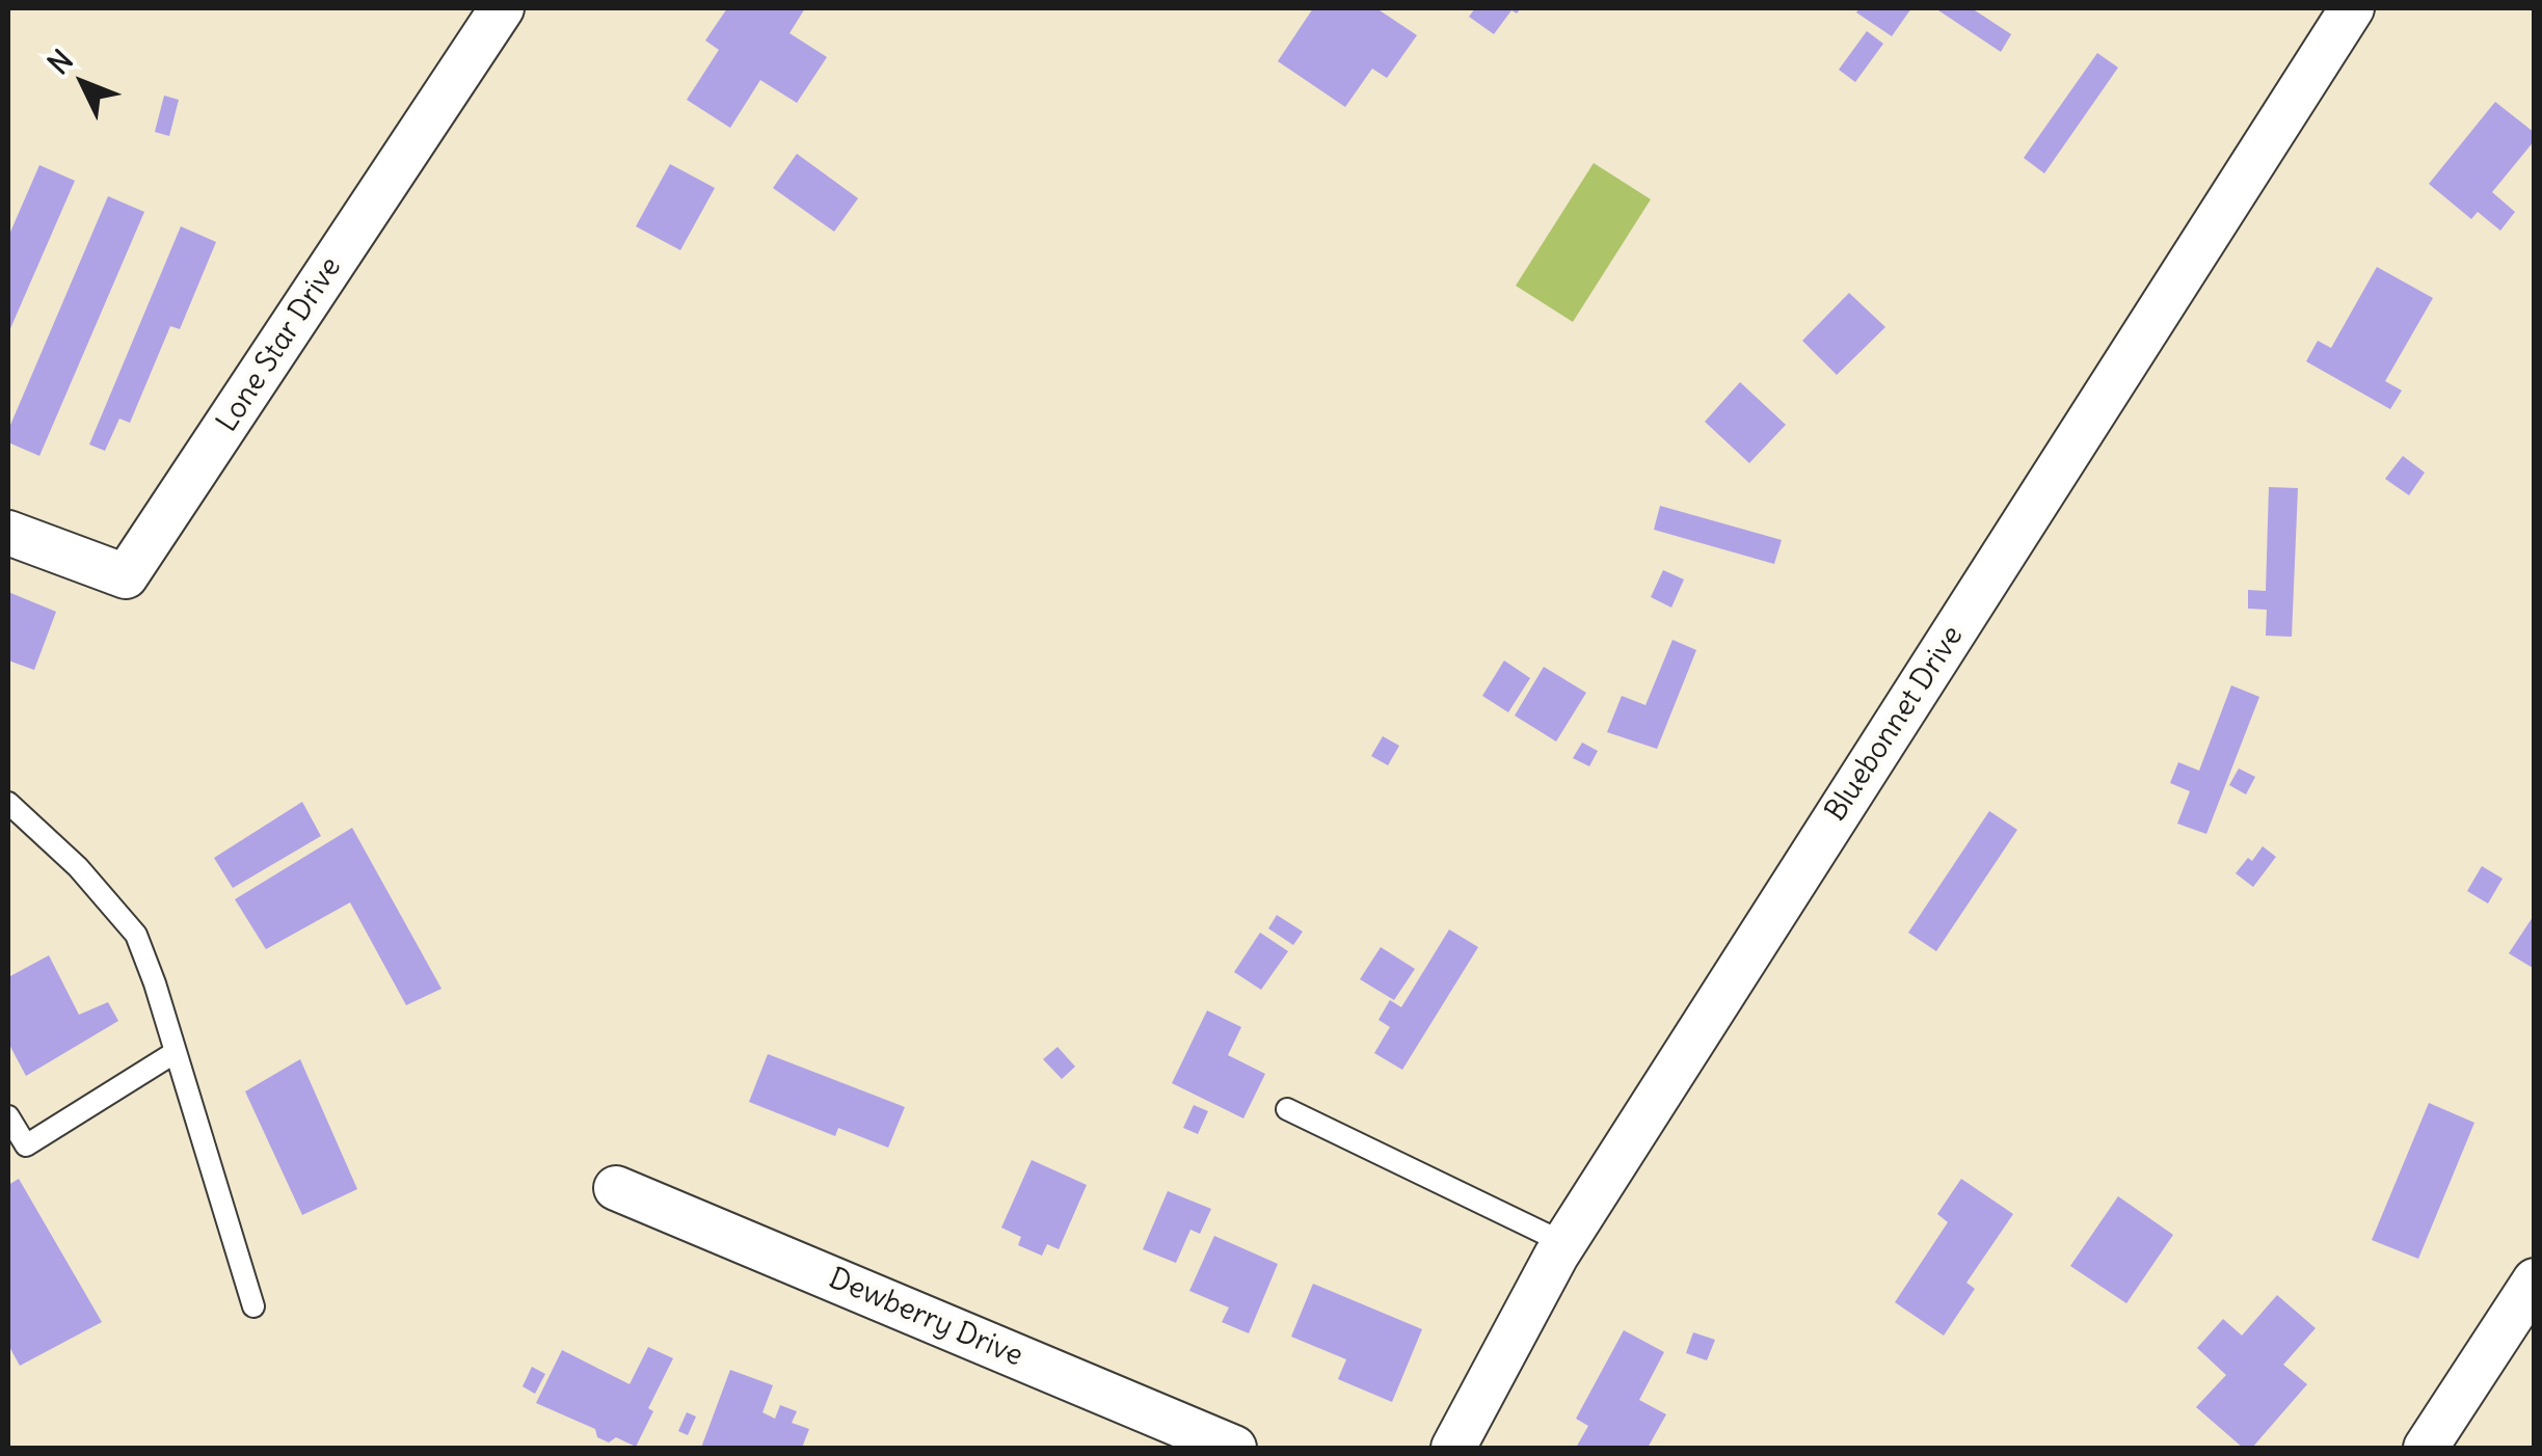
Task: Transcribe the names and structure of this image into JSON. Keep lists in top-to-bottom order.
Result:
{
  "streets": {
    "street": ["Lone Star Drive", "Bluebonnet Drive", "Dewberry Drive"]
  },
  "north": "top left"
}
